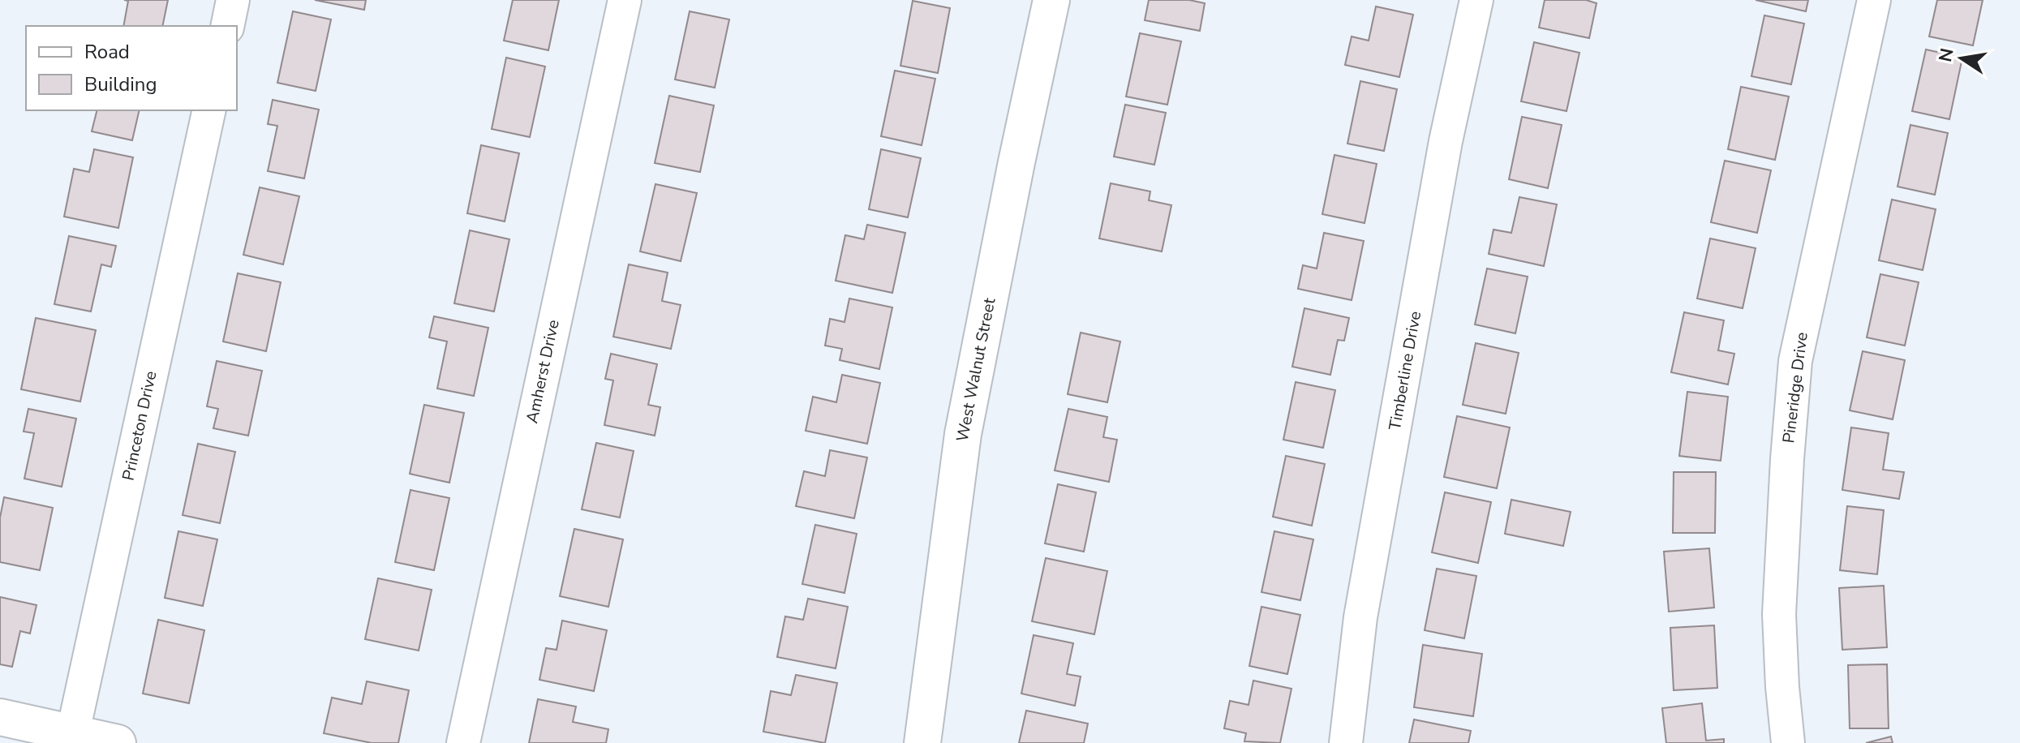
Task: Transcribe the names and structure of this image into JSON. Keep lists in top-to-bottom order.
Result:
{
  "streets": {
    "main road": ["West Walnut Street"],
    "street": [
      "Timberline Drive",
      "Amherst Drive",
      "Pineridge Drive",
      "Princeton Drive"
    ]
  },
  "legend": ["Road", "Building"],
  "north": "left"
}
